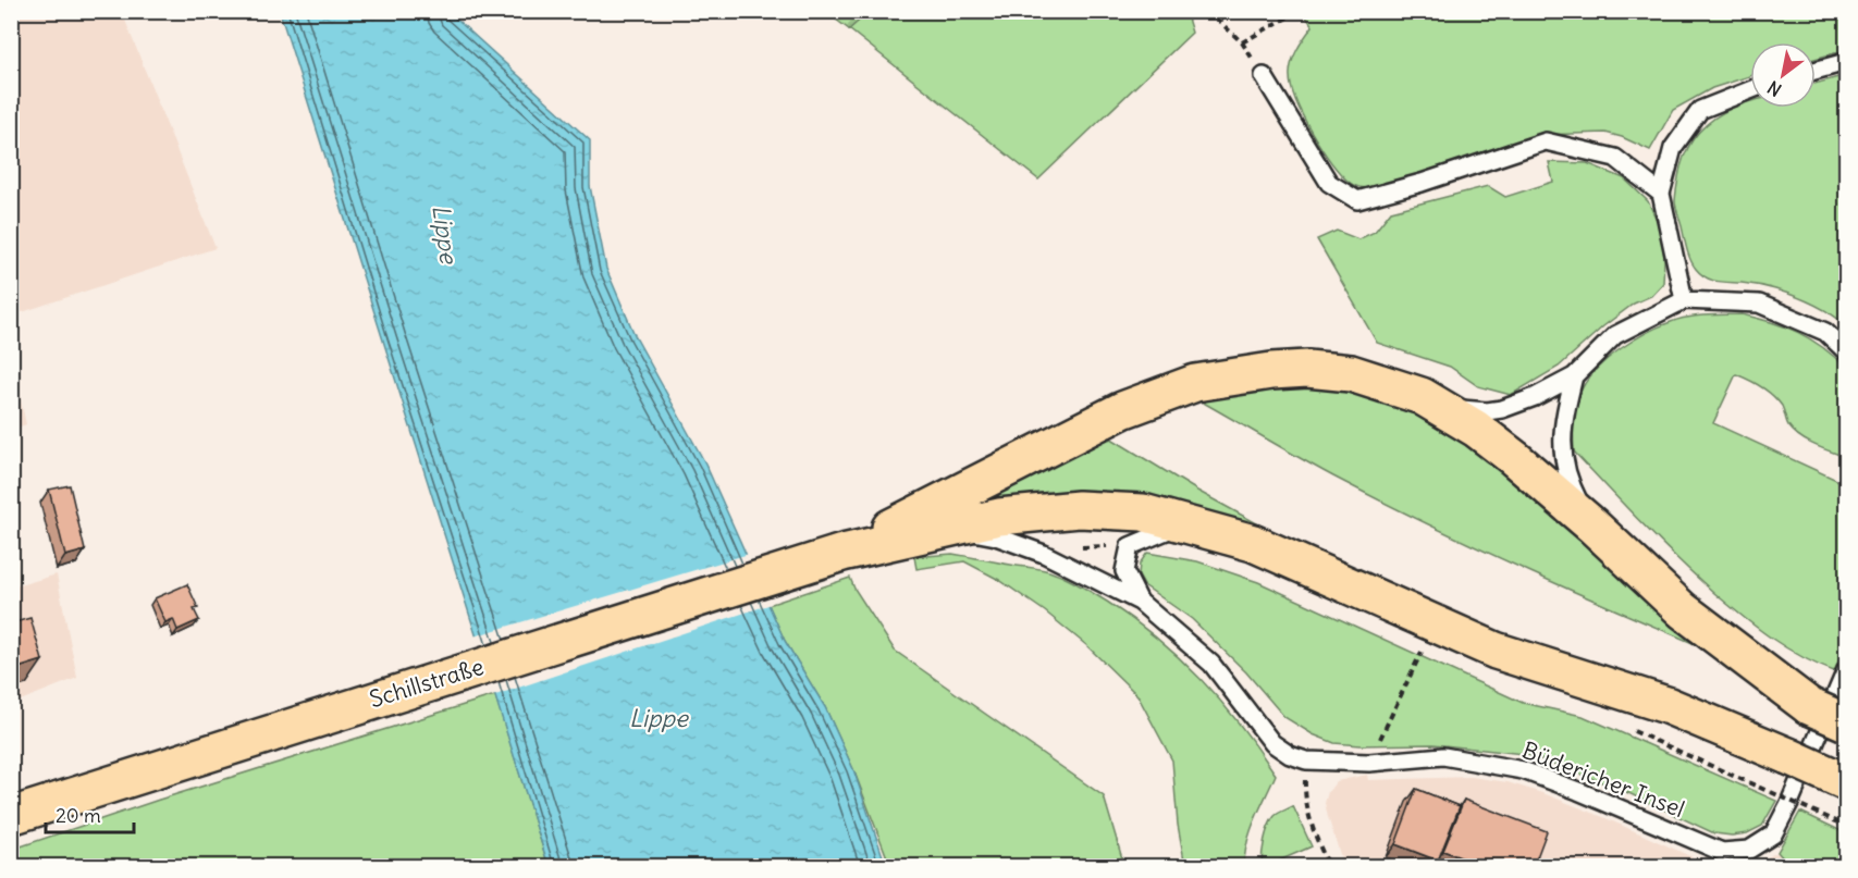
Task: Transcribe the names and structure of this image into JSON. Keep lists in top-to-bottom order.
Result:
{
  "streets": {
    "main road": ["Schillstraße"],
    "lane": ["Büdericher Insel"]
  },
  "water": ["Lippe"],
  "scale_bar": "20 m",
  "north": "bottom left"
}
